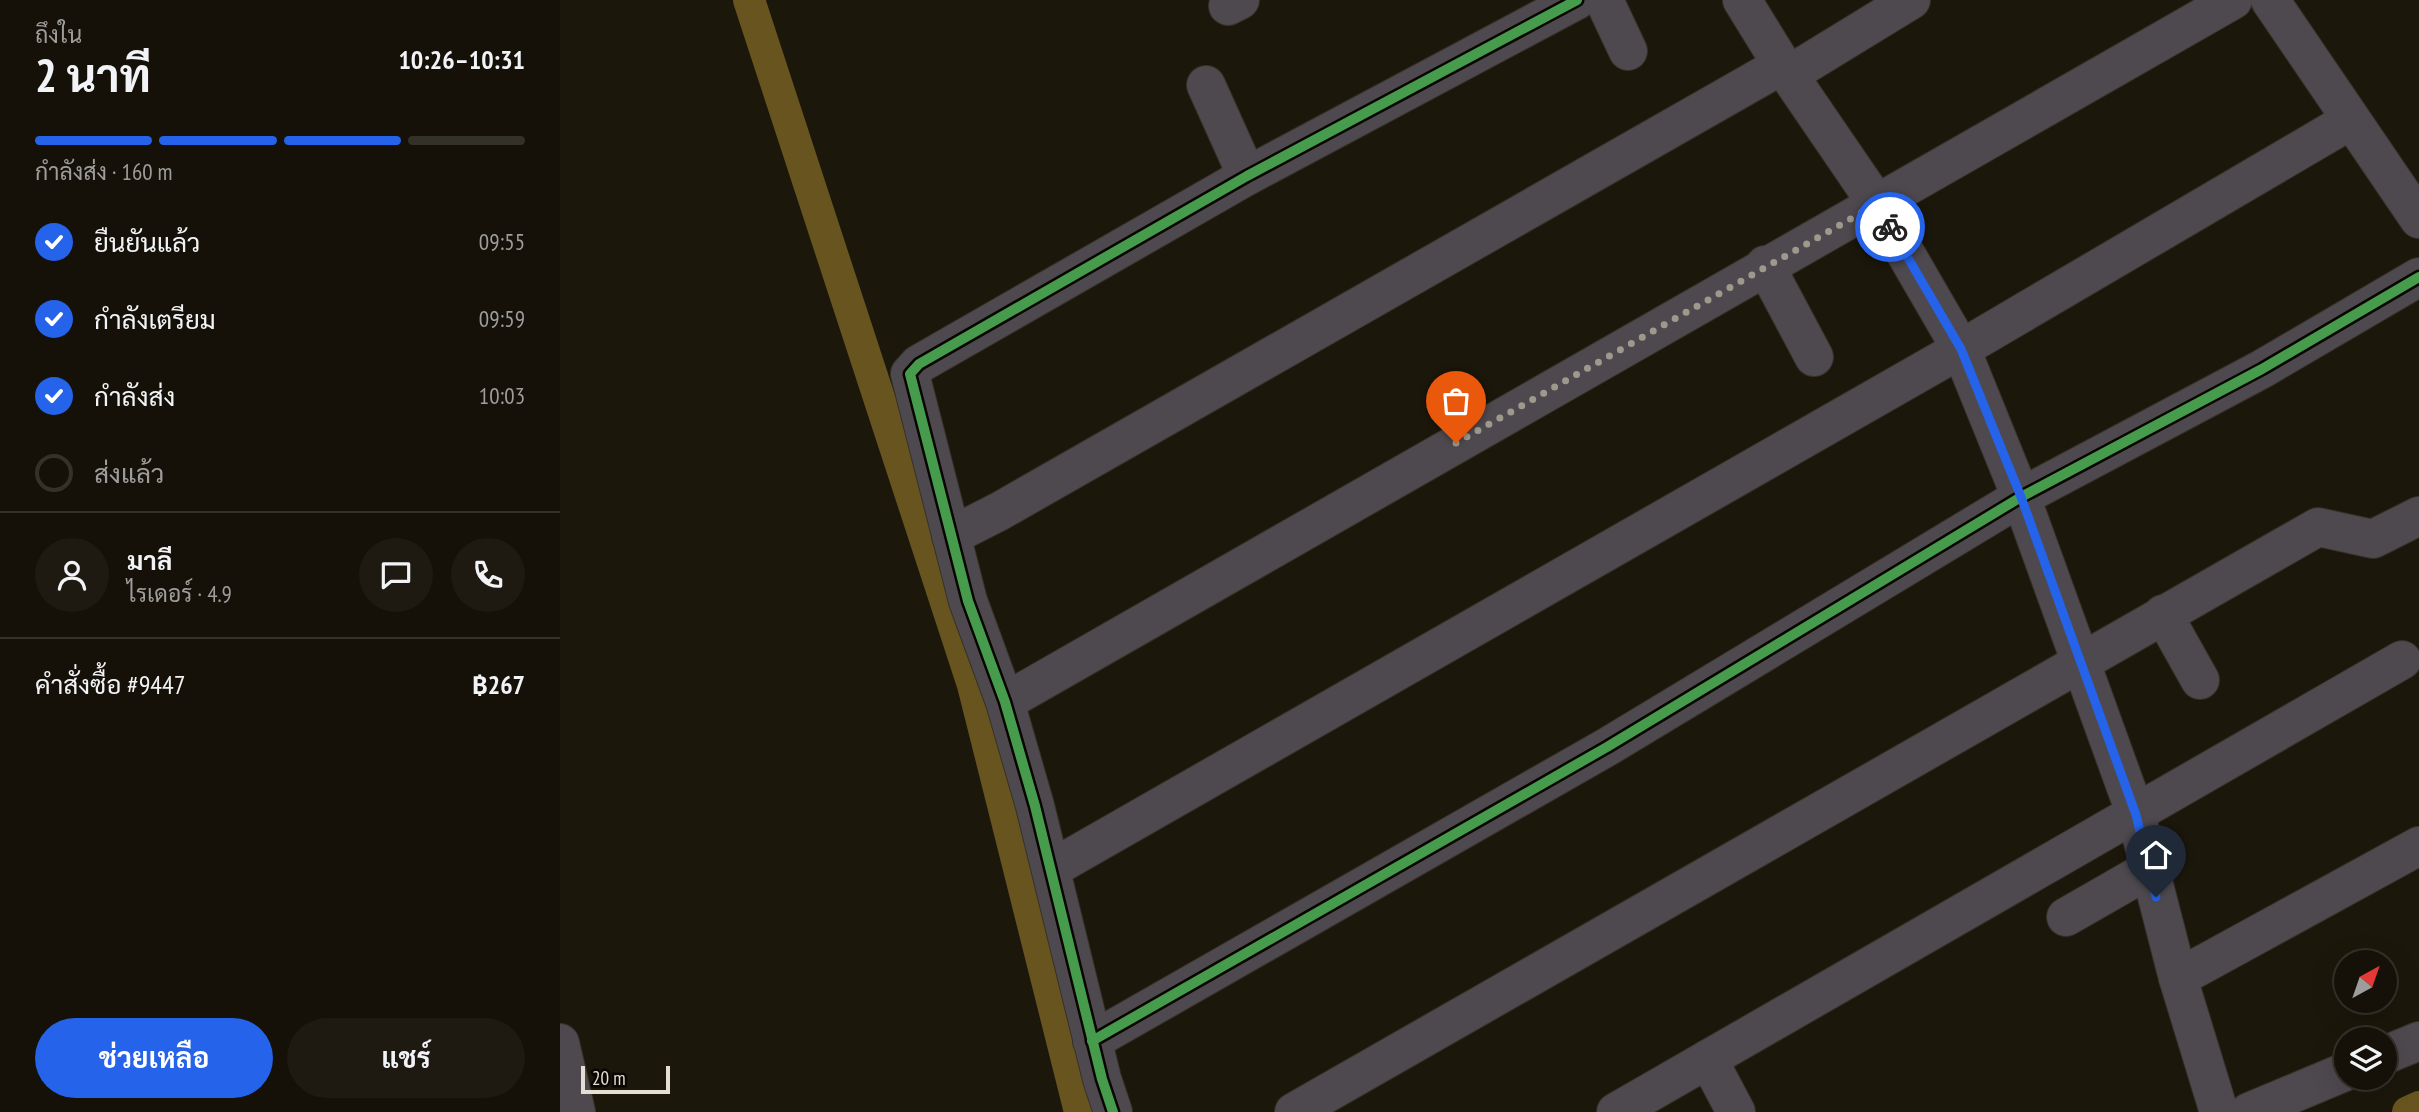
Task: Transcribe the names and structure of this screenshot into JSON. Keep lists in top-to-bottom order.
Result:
{
  "scale_bar": "20 m",
  "north": "top right",
  "page": {
    "heading": ["2 นาที", "ถึงใน", "10:26–10:31"],
    "panel": [
      "มาลี",
      "ไรเดอร์ · 4.9",
      "คำสั่งซื้อ #9447",
      "฿267"
    ],
    "bar": "กำลังส่ง · 160 m",
    "list": [
      ["ยืนยันแล้ว", "09:55"],
      ["กำลังเตรียม", "09:59"],
      ["กำลังส่ง", "10:03"],
      "ส่งแล้ว"
    ],
    "buttons": ["ช่วยเหลือ", "แชร์"],
    "scale": "20 m"
  }
}
